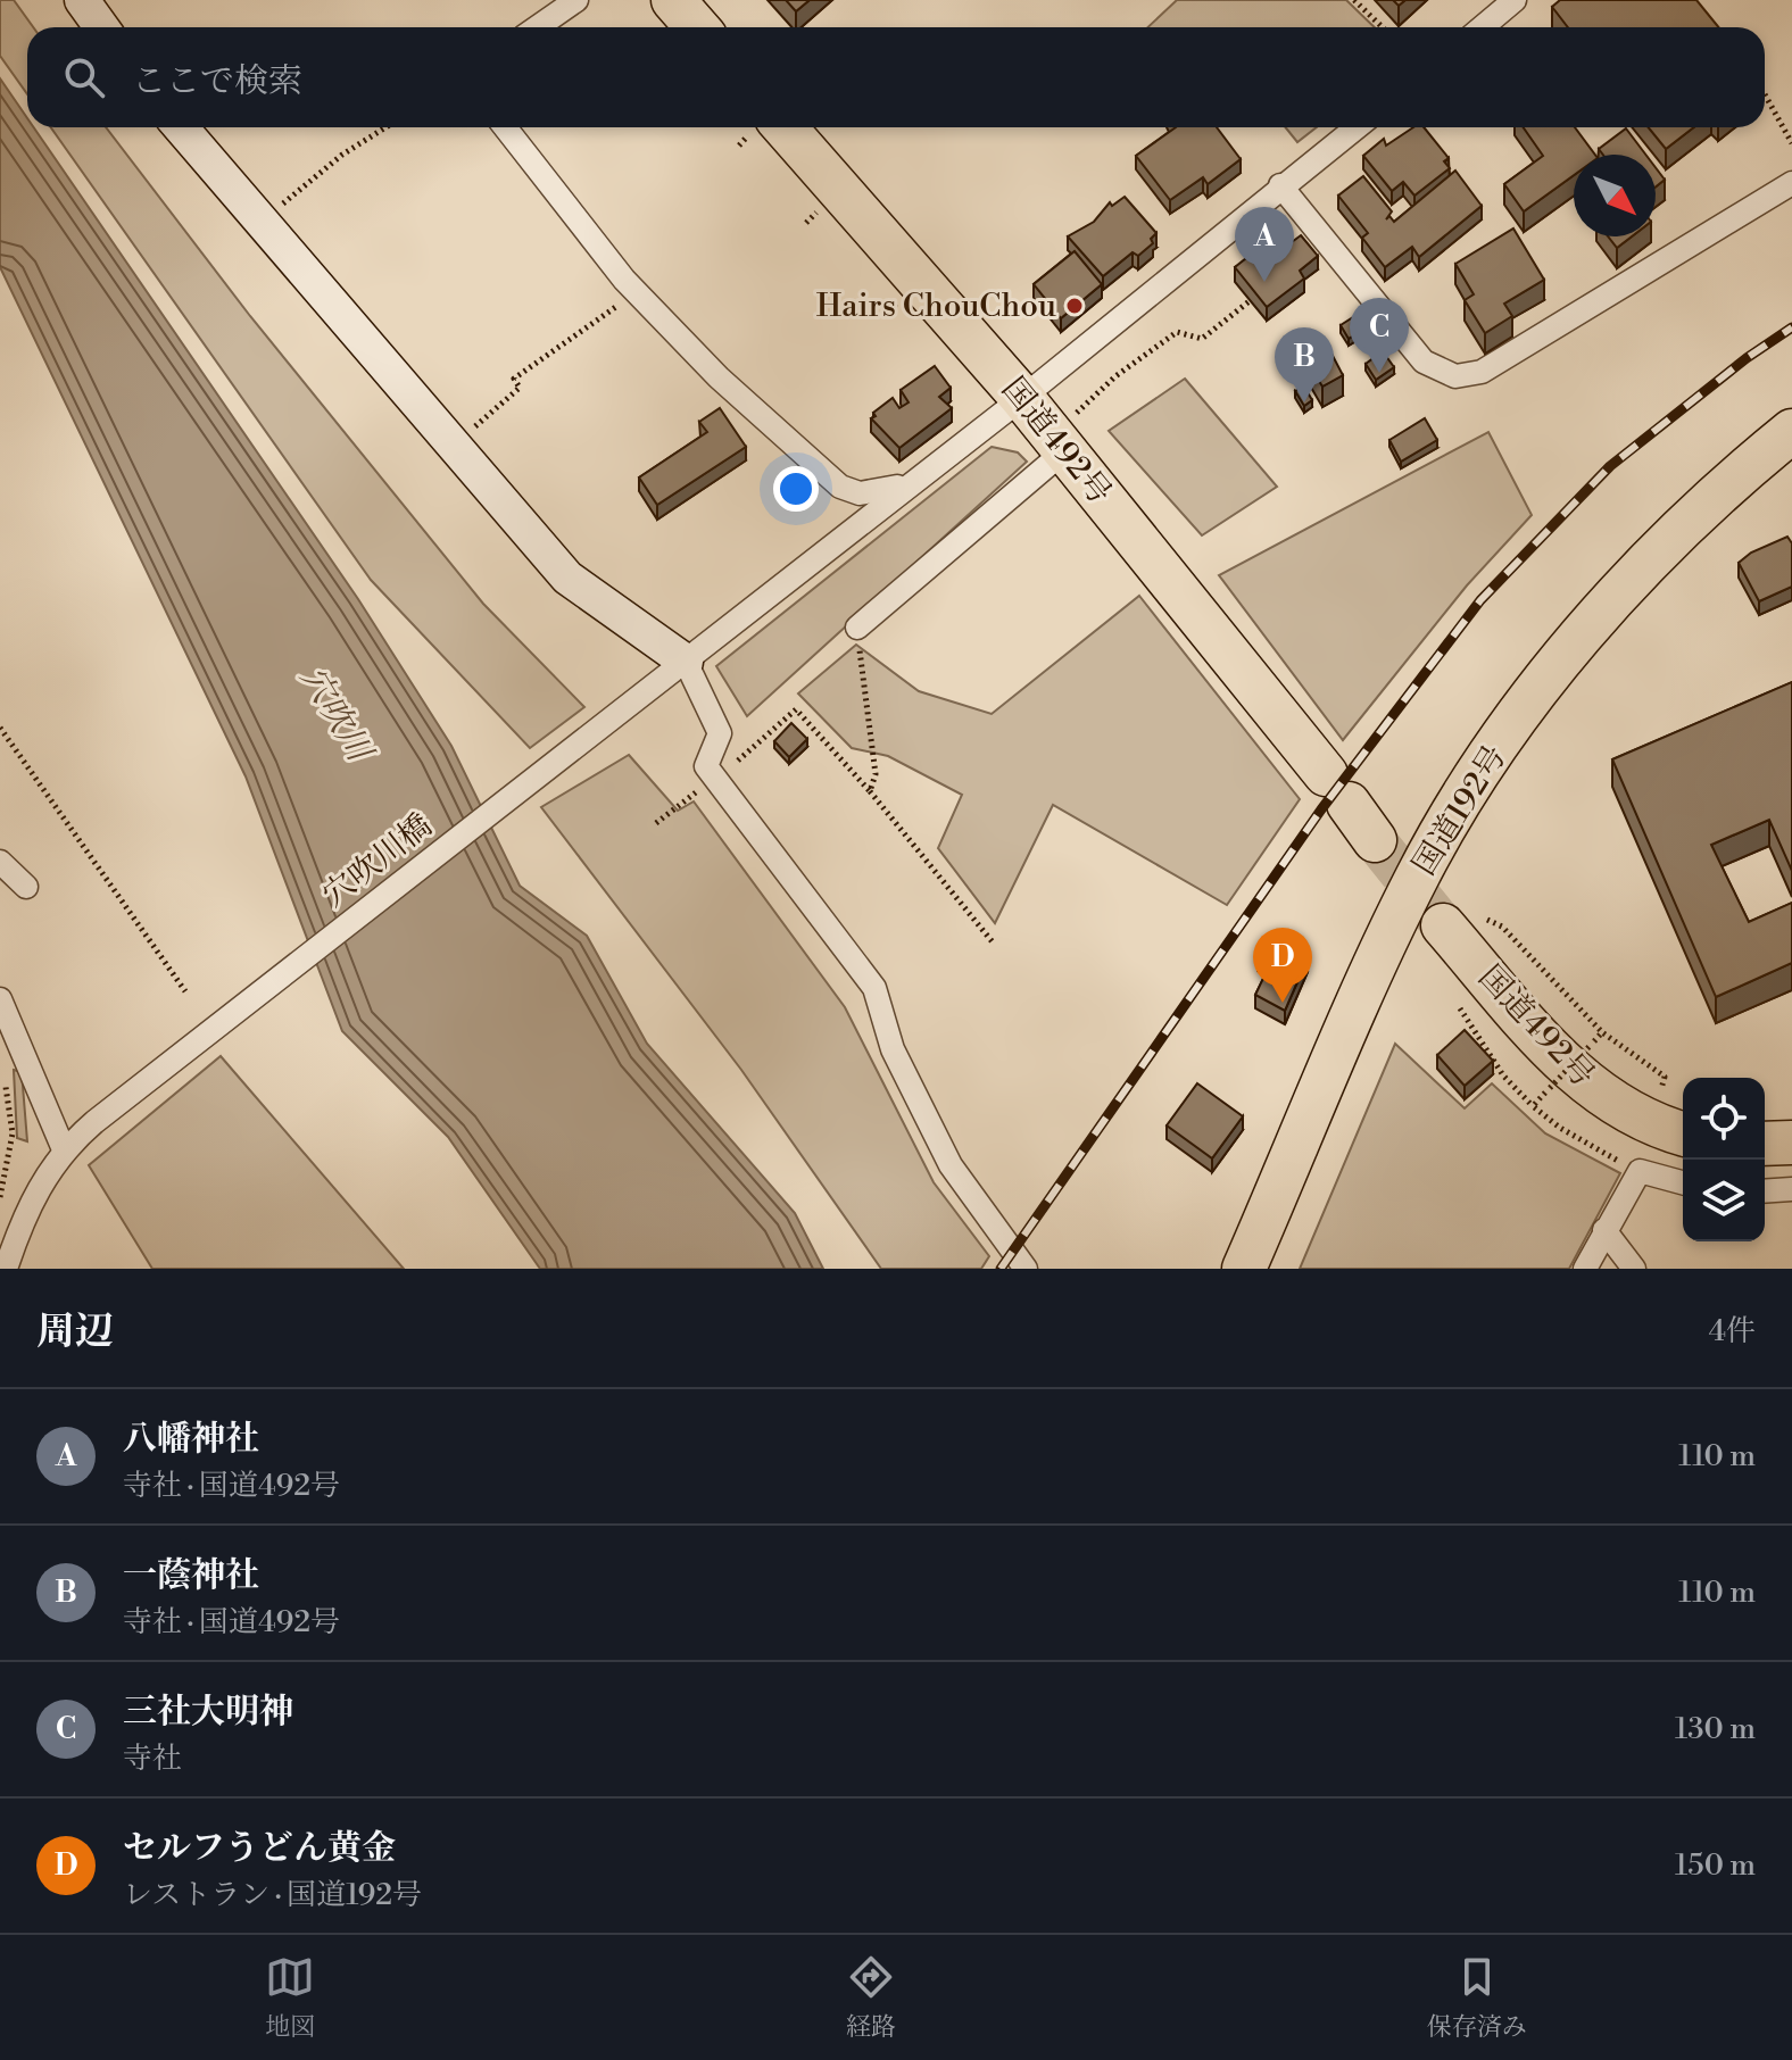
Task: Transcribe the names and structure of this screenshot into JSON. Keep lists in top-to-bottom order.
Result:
{
  "streets": {
    "highway": ["国道492号", "国道192号"],
    "street": ["穴吹川橋"]
  },
  "crossings": [
    ["国道492号", "穴吹川橋"]
  ],
  "water": ["穴吹川"],
  "places": ["Hairs ChouChou"],
  "north": "bottom right",
  "page": {
    "search": "ここで検索",
    "pins": [
      "A",
      "C",
      "B",
      "D"
    ],
    "heading": ["周辺", "4件"],
    "list": [
      {
        "mark": "A",
        "name": "八幡神社",
        "note": "寺社 · 国道492号",
        "value": "110 m"
      },
      {
        "mark": "B",
        "name": "一蔭神社",
        "note": "寺社 · 国道492号",
        "value": "110 m"
      },
      {
        "mark": "C",
        "name": "三社大明神",
        "note": "寺社",
        "value": "130 m"
      },
      {
        "mark": "D",
        "name": "セルフうどん黄金",
        "note": "レストラン · 国道192号",
        "value": "150 m"
      }
    ],
    "nav": ["地図", "経路", "保存済み"]
  }
}
